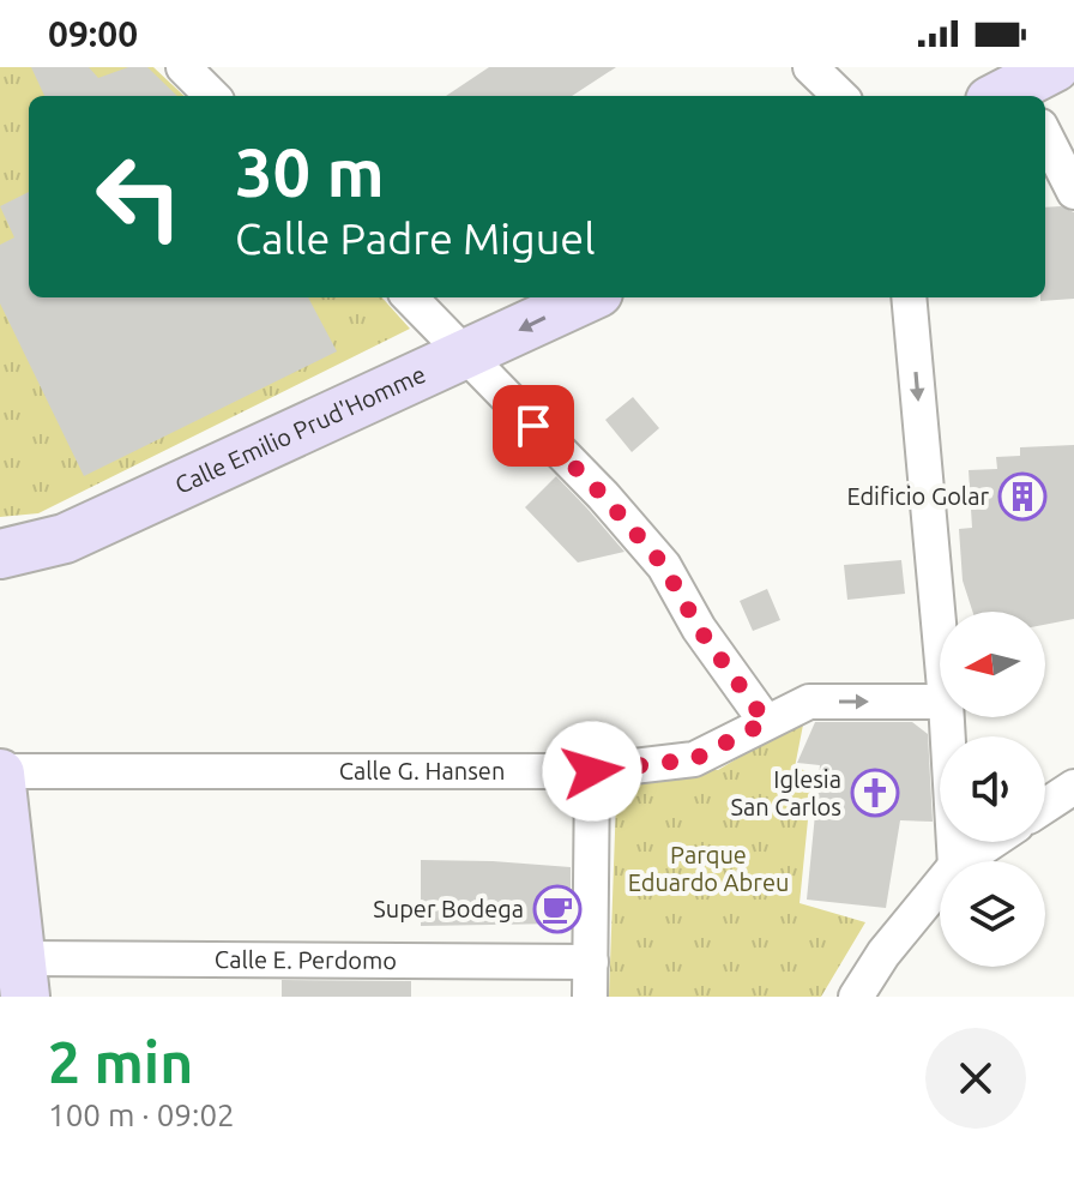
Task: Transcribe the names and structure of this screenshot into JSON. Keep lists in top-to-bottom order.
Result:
{
  "streets": {
    "main road": ["Calle Emilio Prud'Homme"],
    "street": ["Calle G. Hansen", "Calle E. Perdomo"]
  },
  "parks": ["Parque Eduardo Abreu"],
  "places": {
    "building": ["Edificio Golar"],
    "church": ["Iglesia San Carlos"],
    "cafe": ["Super Bodega"]
  },
  "north": "left",
  "page": {
    "status": "09:00",
    "turn": ["30 m", "Calle Padre Miguel"],
    "heading": ["2 min", "100 m · 09:02"]
  }
}
